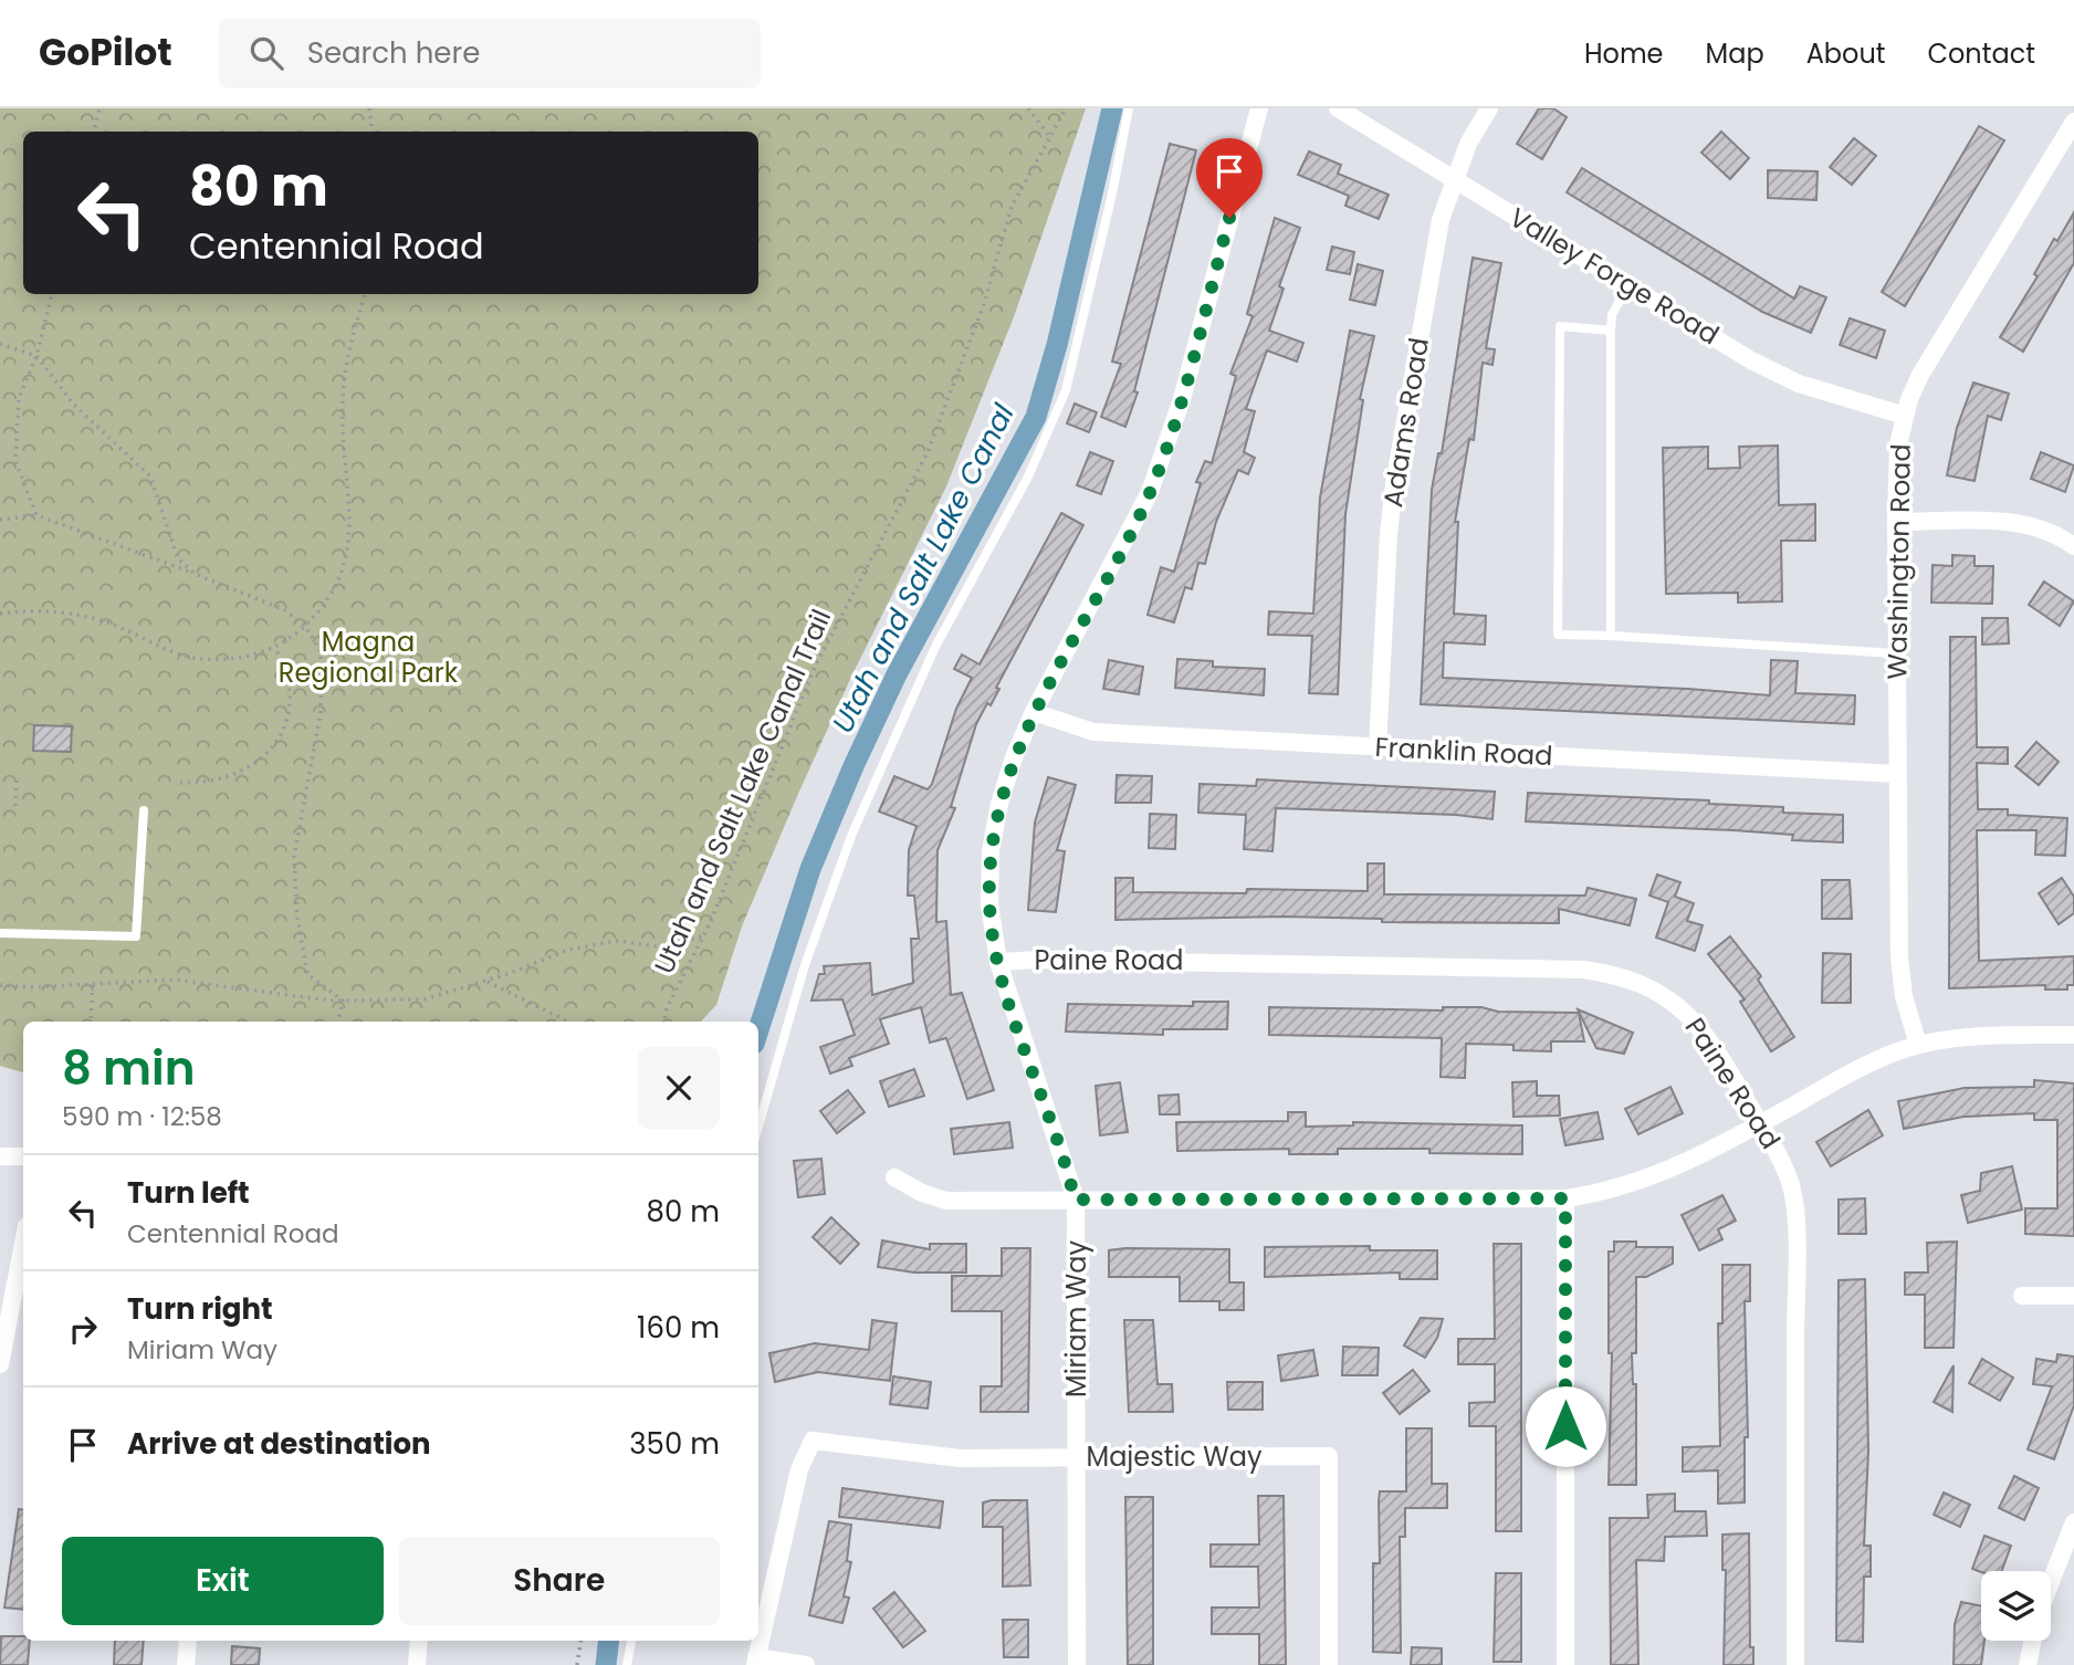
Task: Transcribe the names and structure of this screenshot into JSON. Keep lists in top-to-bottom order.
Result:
{
  "streets": {
    "street": [
      "Valley Forge Road",
      "Adams Road",
      "Washington Road",
      "Franklin Road",
      "Paine Road",
      "Miriam Way",
      "Majestic Way"
    ],
    "path": ["Utah and Salt Lake Canal Trail"]
  },
  "crossings": [
    ["Valley Forge Road", "Adams Road"],
    ["Valley Forge Road", "Washington Road"],
    ["Adams Road", "Franklin Road"],
    ["Washington Road", "Franklin Road"],
    ["Franklin Road", "Miriam Way"],
    ["Paine Road", "Miriam Way"],
    ["Miriam Way", "Majestic Way"]
  ],
  "water": ["Utah and Salt Lake Canal"],
  "parks": ["Magna Regional Park"],
  "page": {
    "header": "GoPilot",
    "search": "Search here",
    "nav": [
      "Home",
      "Map",
      "About",
      "Contact"
    ],
    "turn": ["80 m", "Centennial Road"],
    "heading": ["8 min", "590 m · 12:58"],
    "list": [
      {
        "name": "Turn left",
        "note": "Centennial Road",
        "value": "80 m"
      },
      {
        "name": "Turn right",
        "note": "Miriam Way",
        "value": "160 m"
      },
      {
        "name": "Arrive at destination",
        "value": "350 m"
      }
    ],
    "buttons": ["Exit", "Share"]
  }
}
